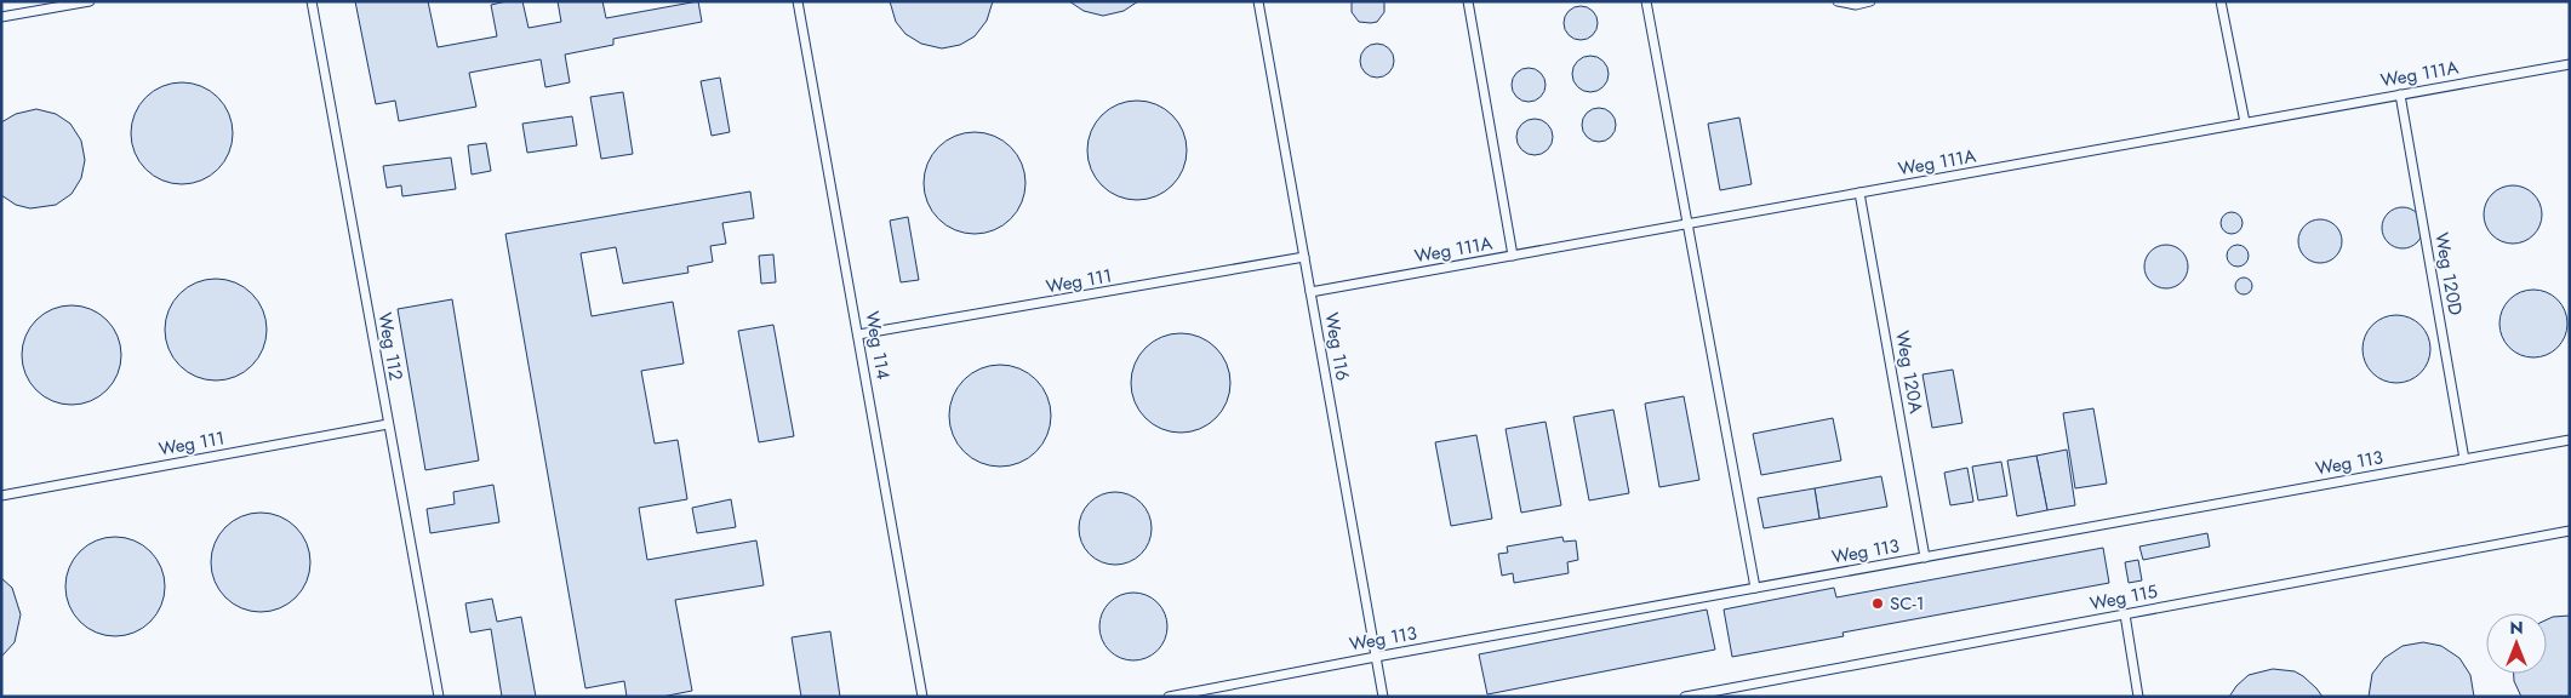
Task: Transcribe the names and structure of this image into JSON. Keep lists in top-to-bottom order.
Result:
{
  "streets": {
    "lane": [
      "Weg 111A",
      "Weg 120D",
      "Weg 111",
      "Weg 114",
      "Weg 112",
      "Weg 116",
      "Weg 120A",
      "Weg 113",
      "Weg 115"
    ]
  },
  "crossings": [
    ["Weg 111A", "Weg 120D"],
    ["Weg 111A", "Weg 116"],
    ["Weg 111A", "Weg 120A"],
    ["Weg 120D", "Weg 113"],
    ["Weg 111", "Weg 114"],
    ["Weg 111", "Weg 112"],
    ["Weg 111", "Weg 116"],
    ["Weg 116", "Weg 113"],
    ["Weg 120A", "Weg 113"]
  ],
  "places": ["SC-1"],
  "north": "top"
}
